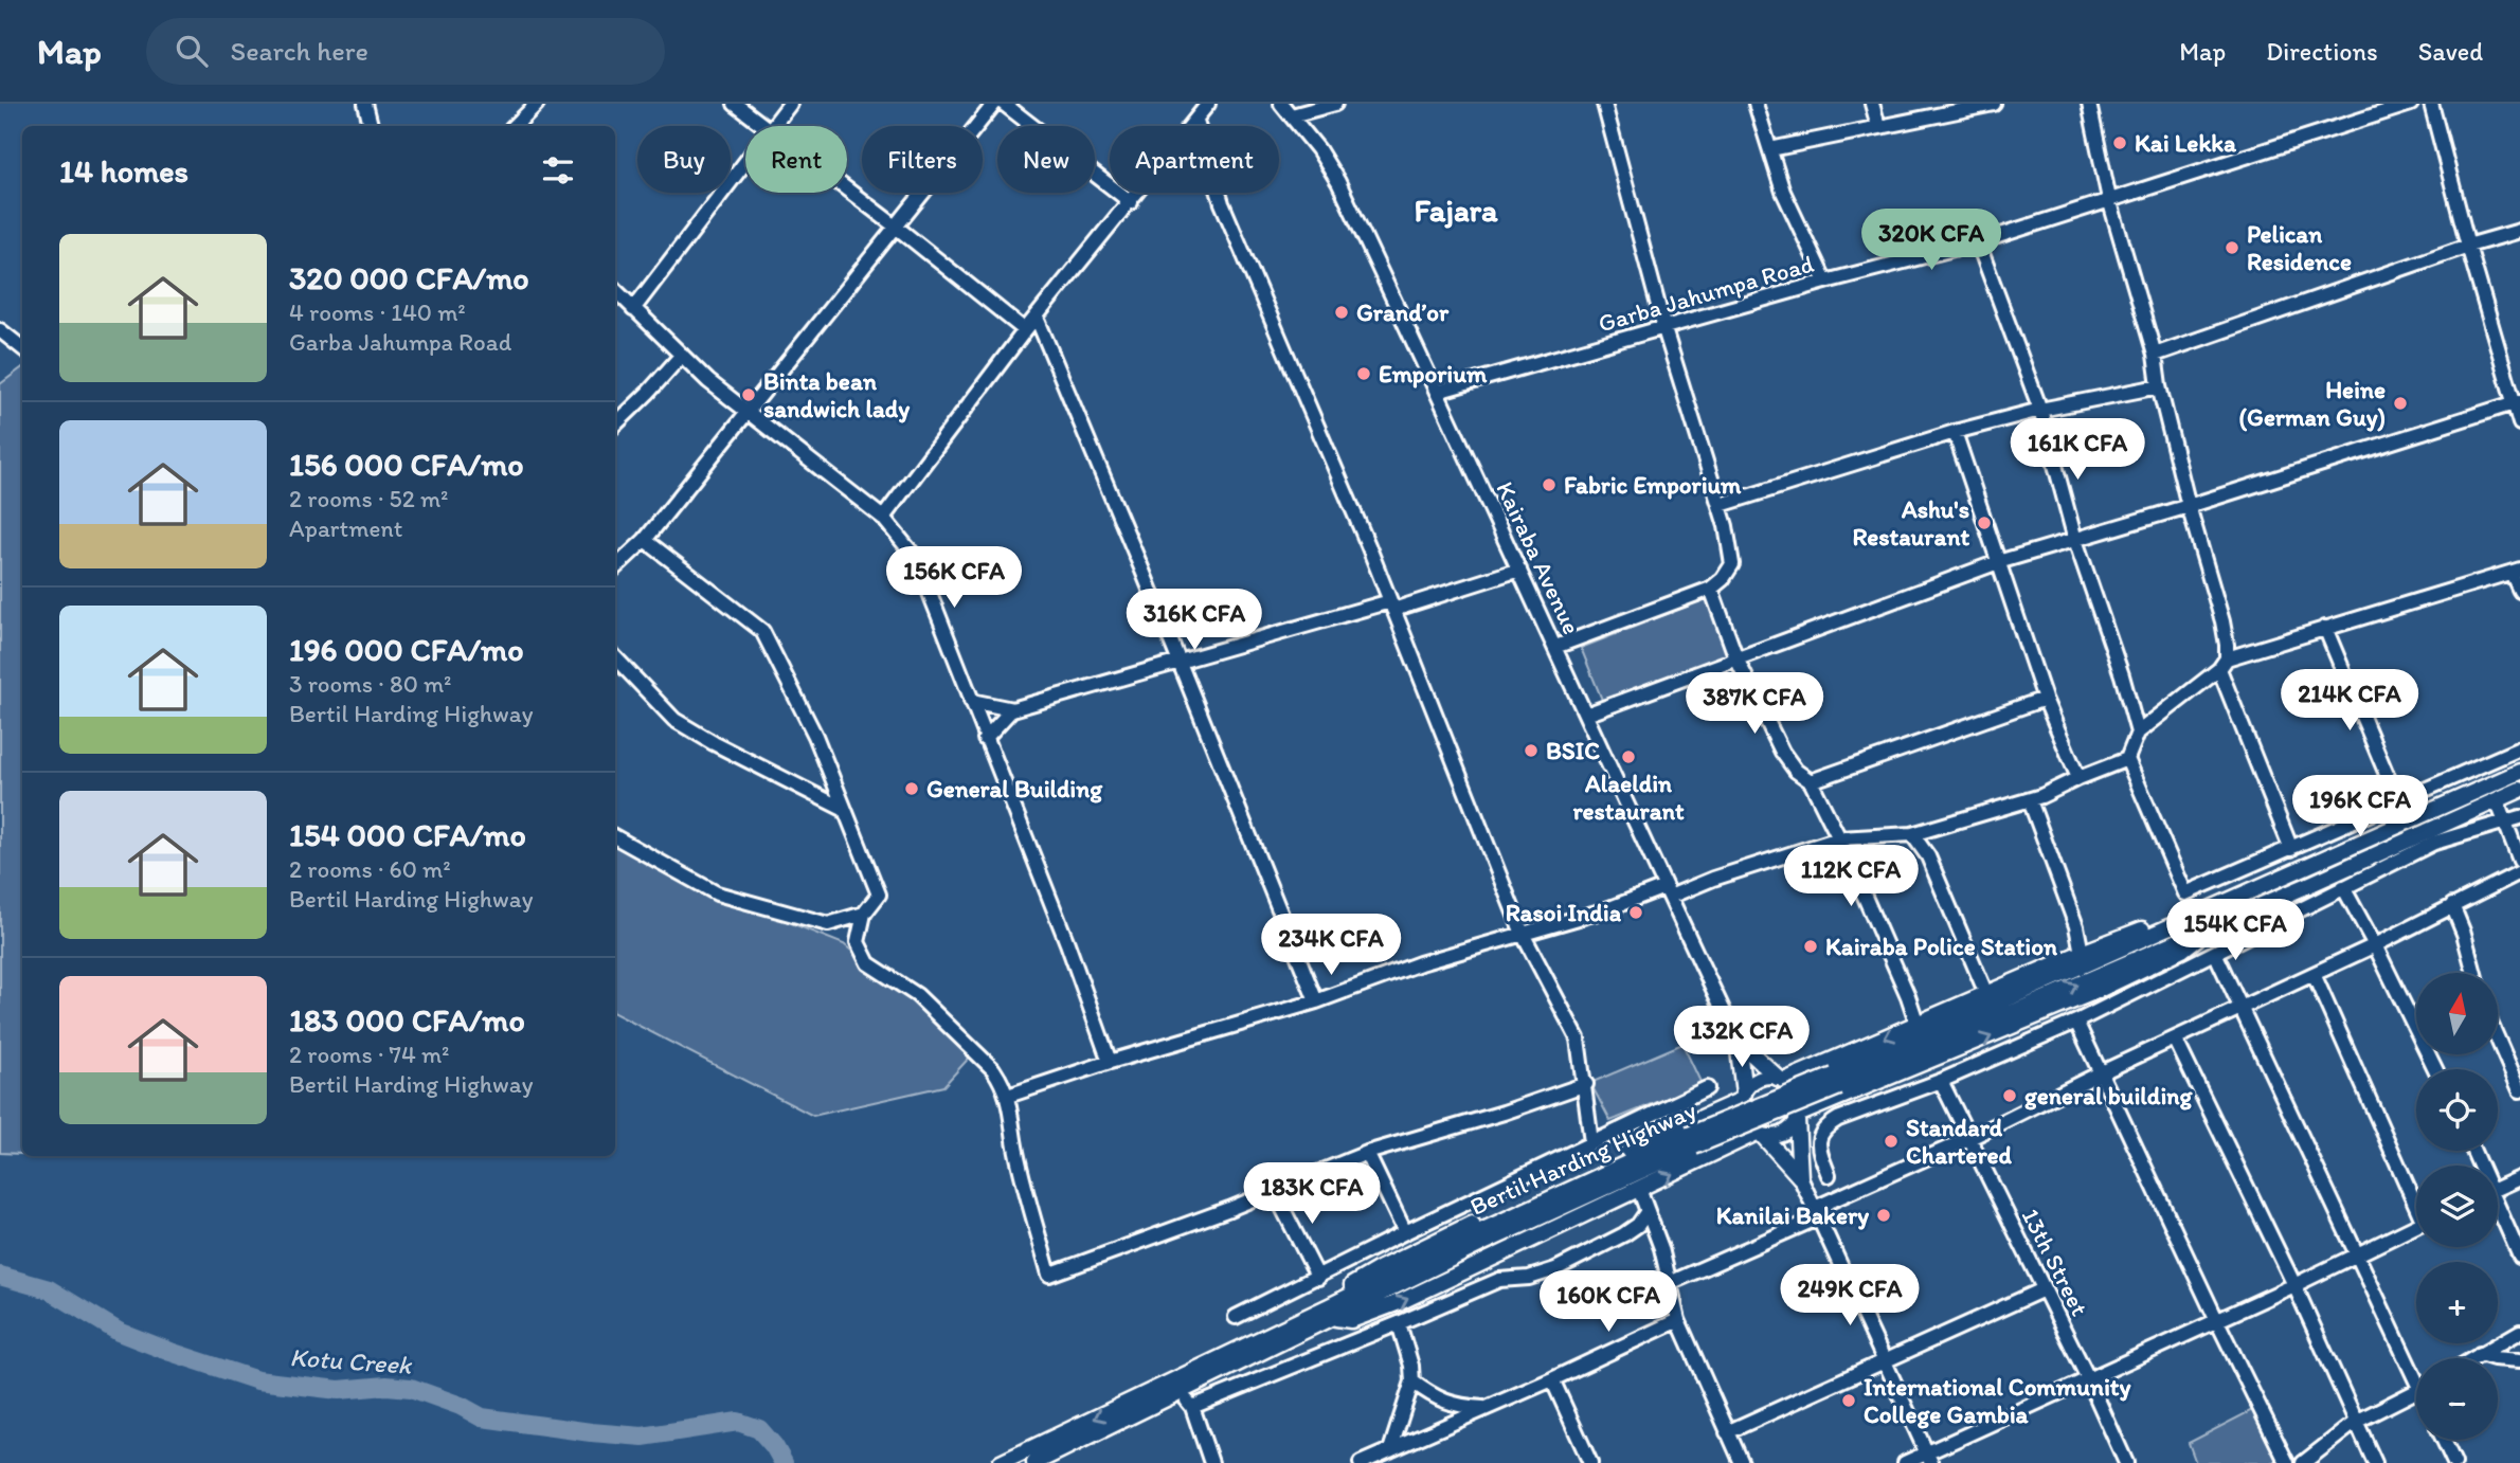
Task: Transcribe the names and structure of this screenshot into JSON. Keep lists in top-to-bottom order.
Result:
{
  "streets": {
    "main road": ["Bertil Harding Highway"],
    "street": ["Garba Jahumpa Road", "Kairaba Avenue", "13th Street"]
  },
  "crossings": [
    ["Garba Jahumpa Road", "Kairaba Avenue"]
  ],
  "districts": ["Fajara"],
  "water": ["Kotu Creek"],
  "places": [
    "Kai Lekka",
    "Pelican Residence",
    "Grand’or",
    "Emporium",
    "Binta bean sandwich lady",
    "Heine (German Guy)",
    "Fabric Emporium",
    "Ashu's Restaurant",
    "BSIC",
    "Alaeldin restaurant",
    "General Building",
    "Rasoi India",
    "Kairaba Police Station",
    "general building",
    "Standard Chartered",
    "Kanilai Bakery",
    "International Community College Gambia"
  ],
  "north": "top",
  "page": {
    "header": "Map",
    "search": "Search here",
    "nav": ["Map", "Directions", "Saved"],
    "chip": [
      "Buy",
      "Rent",
      "Filters",
      "New",
      "Apartment"
    ],
    "heading": "14 homes",
    "price": [
      "320K CFA",
      "161K CFA",
      "156K CFA",
      "316K CFA",
      "214K CFA",
      "387K CFA",
      "196K CFA",
      "112K CFA",
      "154K CFA",
      "234K CFA",
      "132K CFA",
      "183K CFA",
      "249K CFA",
      "160K CFA"
    ],
    "list": [
      {
        "name": "320 000 CFA/mo",
        "note": "4 rooms · 140 m² · Garba Jahumpa Road"
      },
      {
        "name": "156 000 CFA/mo",
        "note": "2 rooms · 52 m² · Apartment"
      },
      {
        "name": "196 000 CFA/mo",
        "note": "3 rooms · 80 m² · Bertil Harding Highway"
      },
      {
        "name": "154 000 CFA/mo",
        "note": "2 rooms · 60 m² · Bertil Harding Highway"
      },
      {
        "name": "183 000 CFA/mo",
        "note": "2 rooms · 74 m² · Bertil Harding Highway"
      }
    ],
    "map_buttons": ["+", "−"]
  }
}
